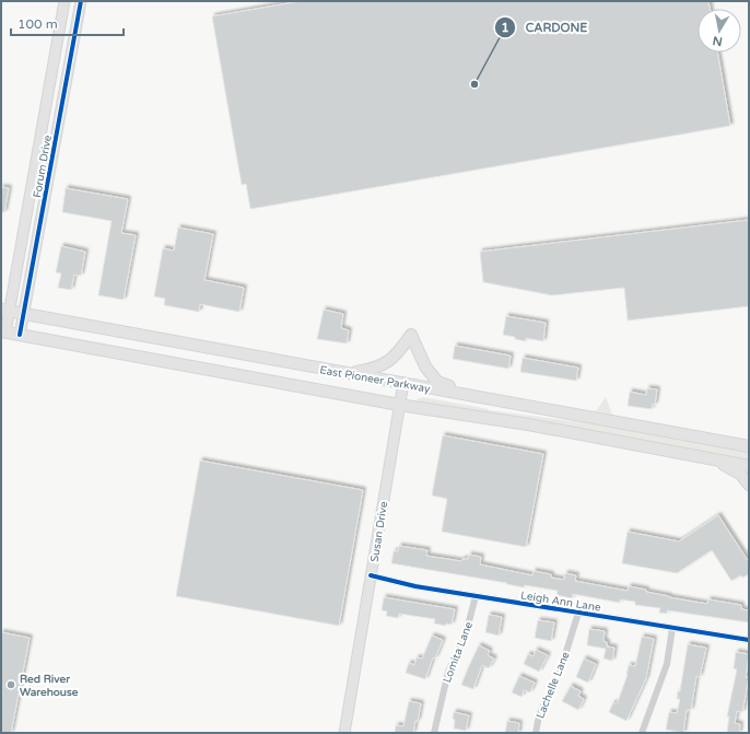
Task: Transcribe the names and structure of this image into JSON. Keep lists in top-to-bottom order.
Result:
{
  "streets": {
    "main road": ["East Pioneer Parkway"],
    "street": [
      "Forum Drive",
      "Susan Drive",
      "Leigh Ann Lane",
      "Lomita Lane",
      "Lachelle Lane"
    ]
  },
  "crossings": [
    ["Forum Drive", "East Pioneer Parkway"],
    ["East Pioneer Parkway", "Susan Drive"],
    ["Susan Drive", "Leigh Ann Lane"],
    ["Leigh Ann Lane", "Lomita Lane"],
    ["Leigh Ann Lane", "Lachelle Lane"]
  ],
  "places": ["CARDONE", "Red River Warehouse"],
  "scale_bar": "100 m",
  "north": "bottom"
}
